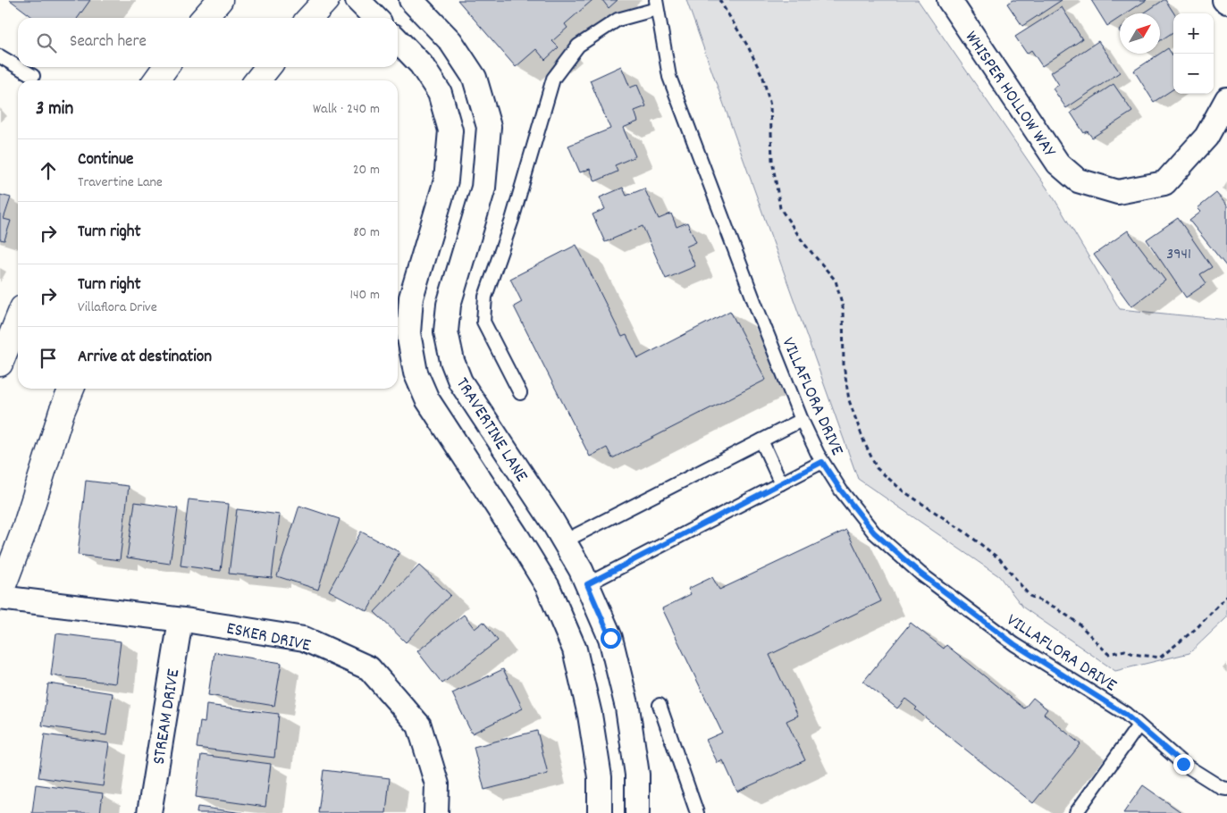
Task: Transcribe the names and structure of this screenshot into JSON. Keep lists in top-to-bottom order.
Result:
{
  "streets": {
    "street": [
      "WHISPER HOLLOW WAY",
      "TRAVERTINE LANE",
      "ESKER DRIVE",
      "STREAM DRIVE"
    ],
    "lane": ["VILLAFLORA DRIVE"]
  },
  "crossings": [
    ["ESKER DRIVE", "STREAM DRIVE"]
  ],
  "house_numbers": ["3941"],
  "north": "top right",
  "page": {
    "map_buttons": ["+", "−"],
    "search": "Search here",
    "heading": ["3 min", "Walk · 240 m"],
    "list": [
      ["Continue", "Travertine Lane", "20 m"],
      ["Turn right", "80 m"],
      ["Turn right", "Villaflora Drive", "140 m"],
      "Arrive at destination"
    ]
  }
}
